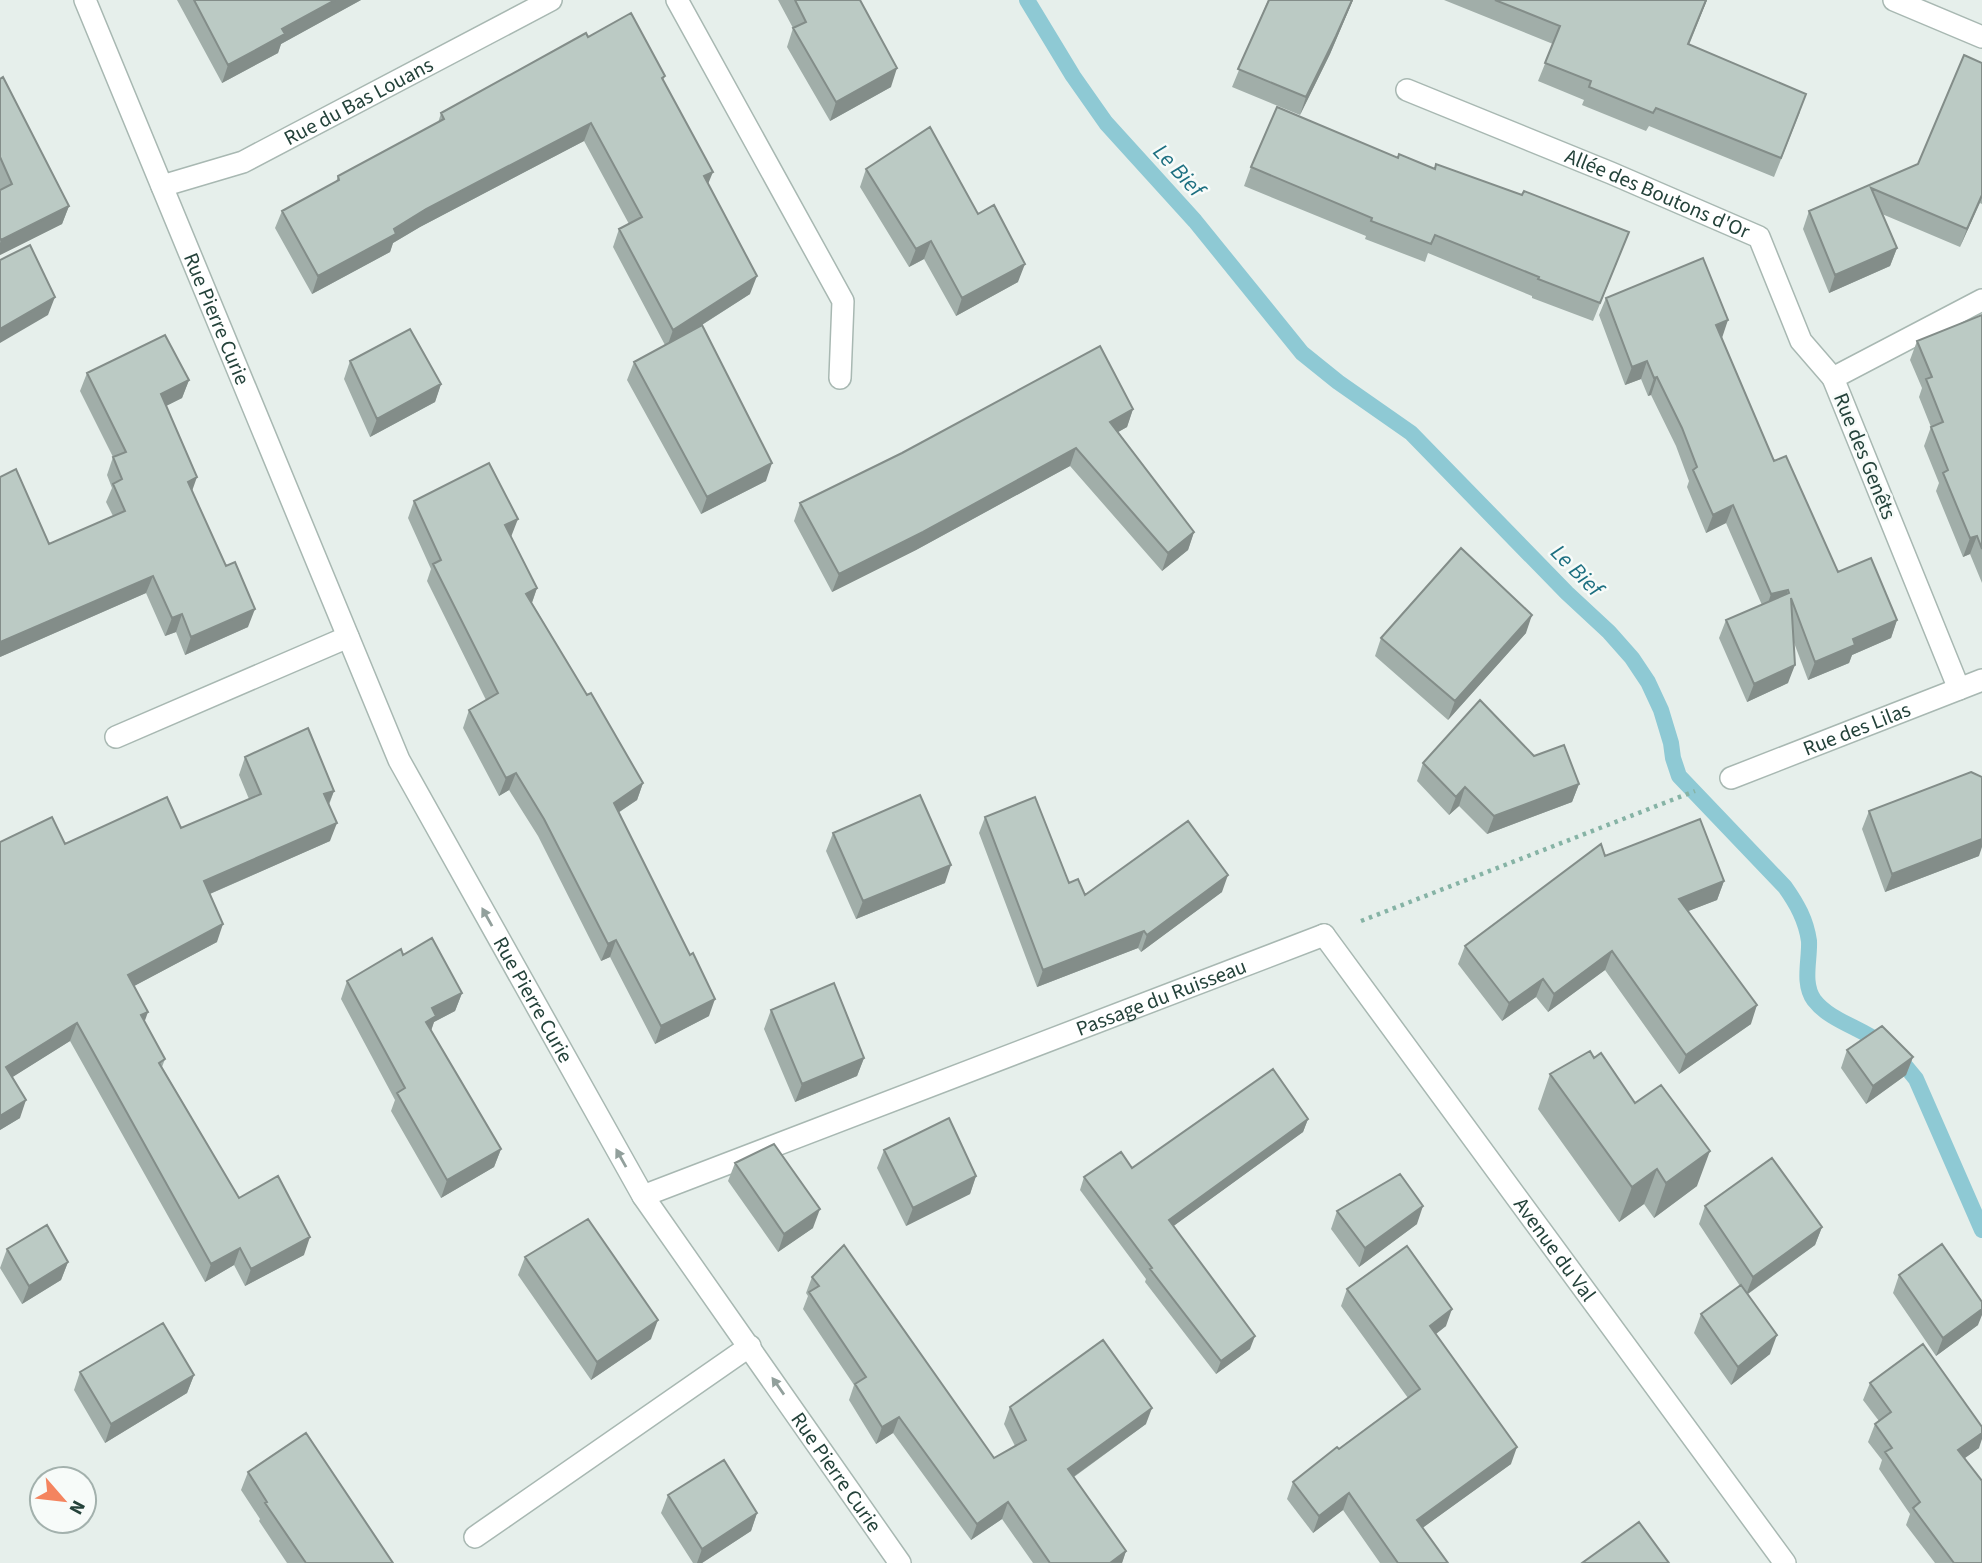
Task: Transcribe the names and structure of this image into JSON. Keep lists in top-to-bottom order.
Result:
{
  "streets": {
    "street": [
      "Rue du Bas Louans",
      "Allée des Boutons d'Or",
      "Rue Pierre Curie",
      "Rue des Genêts",
      "Rue des Lilas",
      "Passage du Ruisseau",
      "Avenue du Val"
    ]
  },
  "crossings": [
    ["Rue du Bas Louans", "Rue Pierre Curie"],
    ["Allée des Boutons d'Or", "Rue des Genêts"],
    ["Rue Pierre Curie", "Passage du Ruisseau"],
    ["Rue des Genêts", "Rue des Lilas"],
    ["Passage du Ruisseau", "Avenue du Val"]
  ],
  "one_way": ["Rue Pierre Curie"],
  "water": ["Le Bief"],
  "north": "bottom right"
}
